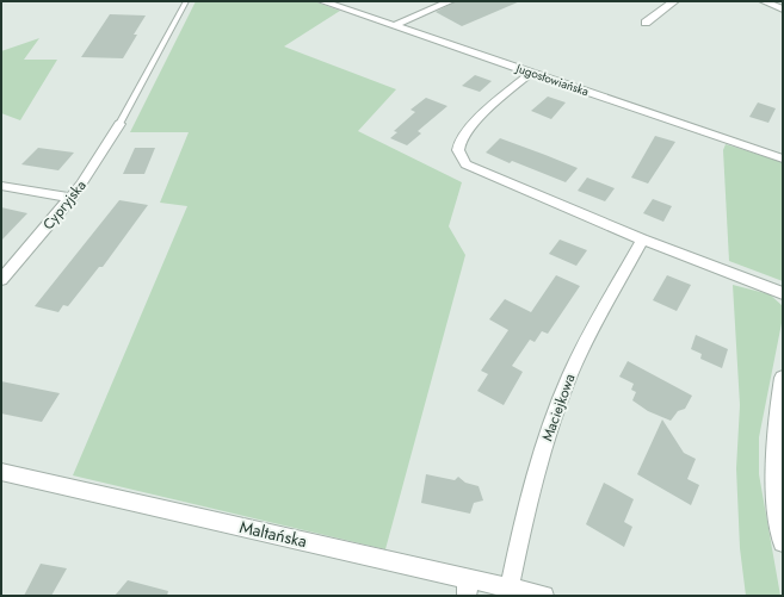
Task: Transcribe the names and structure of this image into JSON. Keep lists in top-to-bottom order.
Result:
{
  "streets": {
    "street": [
      "Jugosłowiańska",
      "Cypryjska",
      "Maciejkowa",
      "Maltańska"
    ]
  },
  "crossings": [
    ["Maciejkowa", "Maltańska"]
  ]
}
